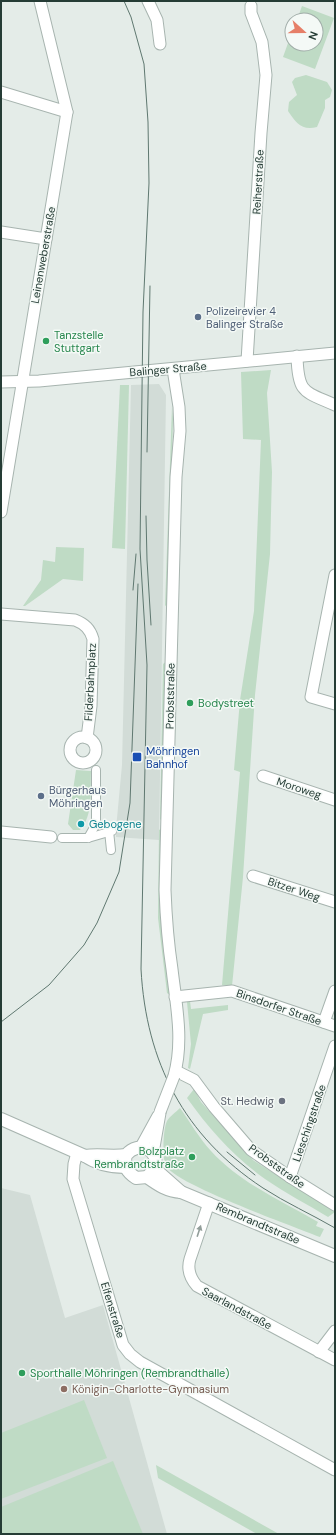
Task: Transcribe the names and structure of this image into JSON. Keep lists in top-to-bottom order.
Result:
{
  "streets": {
    "street": [
      "Reiherstraße",
      "Leinenweberstraße",
      "Balinger Straße",
      "Filderbahnplatz",
      "Probststraße",
      "Moroweg",
      "Bitzer Weg",
      "Binsdorfer Straße",
      "Lieschingstraße",
      "Rembrandtstraße",
      "Saarlandstraße",
      "Elfenstraße"
    ]
  },
  "crossings": [
    ["Reiherstraße", "Balinger Straße"],
    ["Leinenweberstraße", "Balinger Straße"],
    ["Balinger Straße", "Probststraße"],
    ["Probststraße", "Binsdorfer Straße"],
    ["Probststraße", "Lieschingstraße"],
    ["Probststraße", "Rembrandtstraße"],
    ["Rembrandtstraße", "Saarlandstraße"],
    ["Rembrandtstraße", "Elfenstraße"]
  ],
  "one_way": ["Saarlandstraße"],
  "places": {
    "other": [
      "Polizeirevier 4 Balinger Straße",
      "Tanzstelle Stuttgart",
      "Bodystreet",
      "Bürgerhaus Möhringen",
      "Gebogene",
      "St. Hedwig",
      "Bolzplatz Rembrandtstraße",
      "Sporthalle Möhringen (Rembrandthalle)",
      "Königin-Charlotte-Gymnasium"
    ],
    "transit": ["Möhringen Bahnhof"]
  },
  "north": "right"
}
